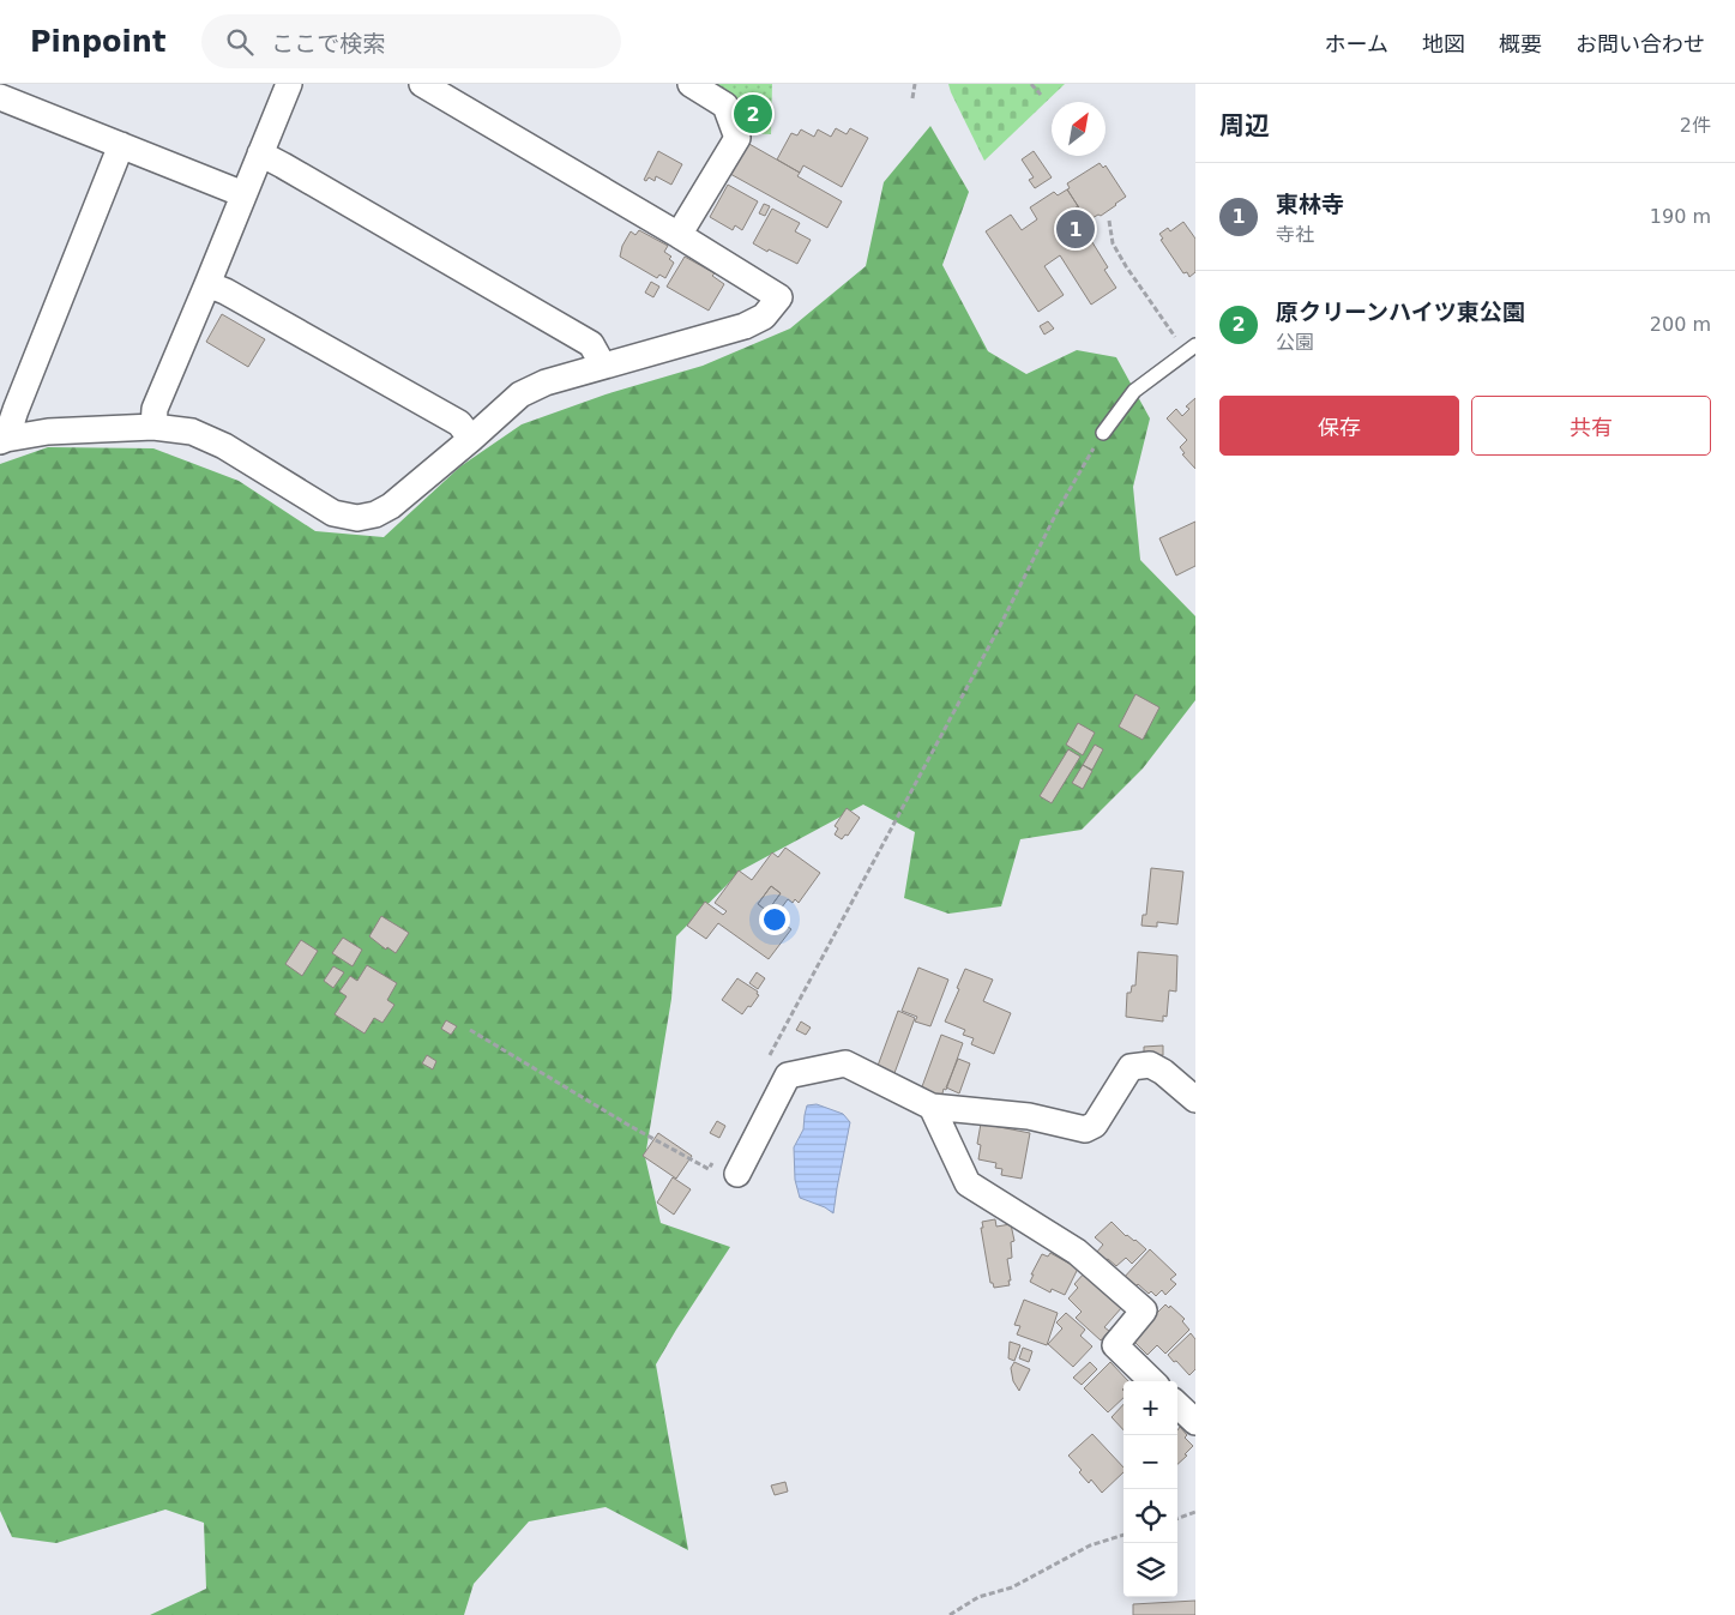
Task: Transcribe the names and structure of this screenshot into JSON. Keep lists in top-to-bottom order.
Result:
{
  "north": "top right",
  "page": {
    "header": "Pinpoint",
    "search": "ここで検索",
    "nav": [
      "ホーム",
      "地図",
      "概要",
      "お問い合わせ"
    ],
    "heading": ["周辺", "2件"],
    "pins": ["2", "1"],
    "list": [
      {
        "mark": "1",
        "name": "東林寺",
        "note": "寺社",
        "value": "190 m"
      },
      {
        "mark": "2",
        "name": "原クリーンハイツ東公園",
        "note": "公園",
        "value": "200 m"
      }
    ],
    "buttons": ["保存", "共有"],
    "map_buttons": ["+", "−"]
  }
}
